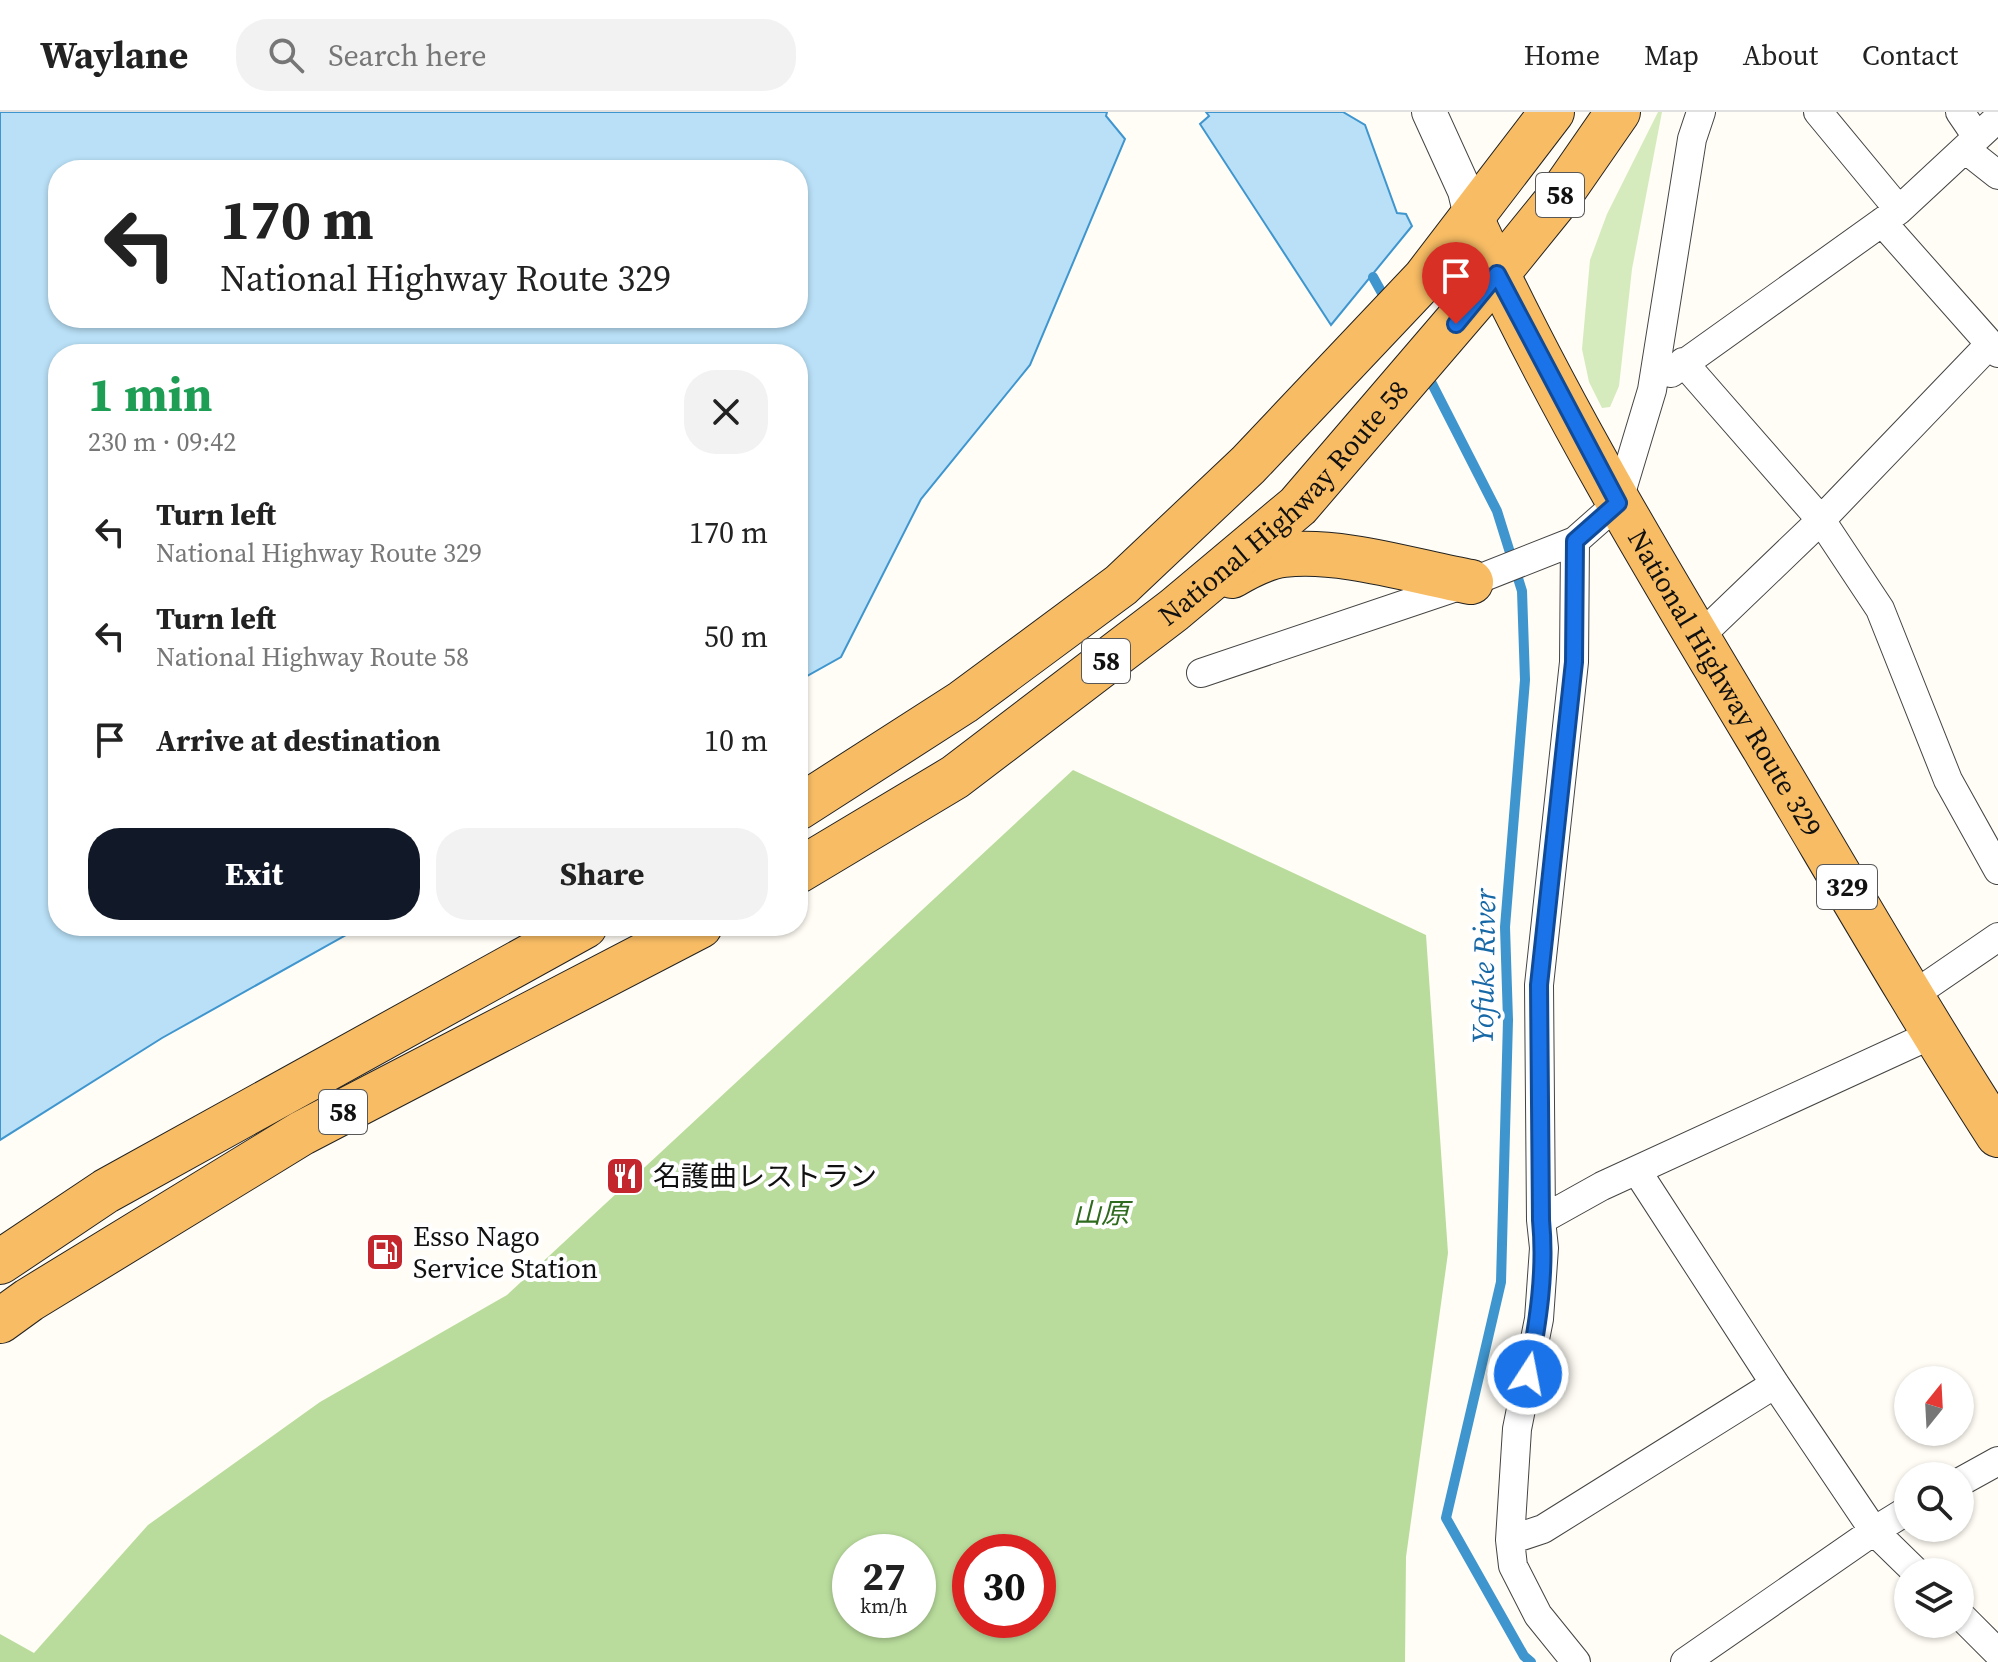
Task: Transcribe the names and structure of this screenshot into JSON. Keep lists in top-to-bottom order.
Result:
{
  "streets": {
    "highway": [
      "58",
      "National Highway Route 58",
      "National Highway Route 329",
      "329"
    ]
  },
  "crossings": [
    ["National Highway Route 58", "National Highway Route 329"]
  ],
  "water": ["Yofuke River"],
  "parks": ["山原"],
  "places": {
    "restaurant": ["名護曲レストラン"],
    "fuel station": ["Esso Nago Service Station"]
  },
  "north": "top",
  "page": {
    "header": "Waylane",
    "search": "Search here",
    "nav": [
      "Home",
      "Map",
      "About",
      "Contact"
    ],
    "turn": ["170 m", "National Highway Route 329"],
    "heading": ["1 min", "230 m · 09:42"],
    "list": [
      {
        "name": "Turn left",
        "note": "National Highway Route 329",
        "value": "170 m"
      },
      {
        "name": "Turn left",
        "note": "National Highway Route 58",
        "value": "50 m"
      },
      {
        "name": "Arrive at destination",
        "value": "10 m"
      }
    ],
    "buttons": ["Exit", "Share"],
    "speed": "27 km/h",
    "limit": "30"
  }
}
